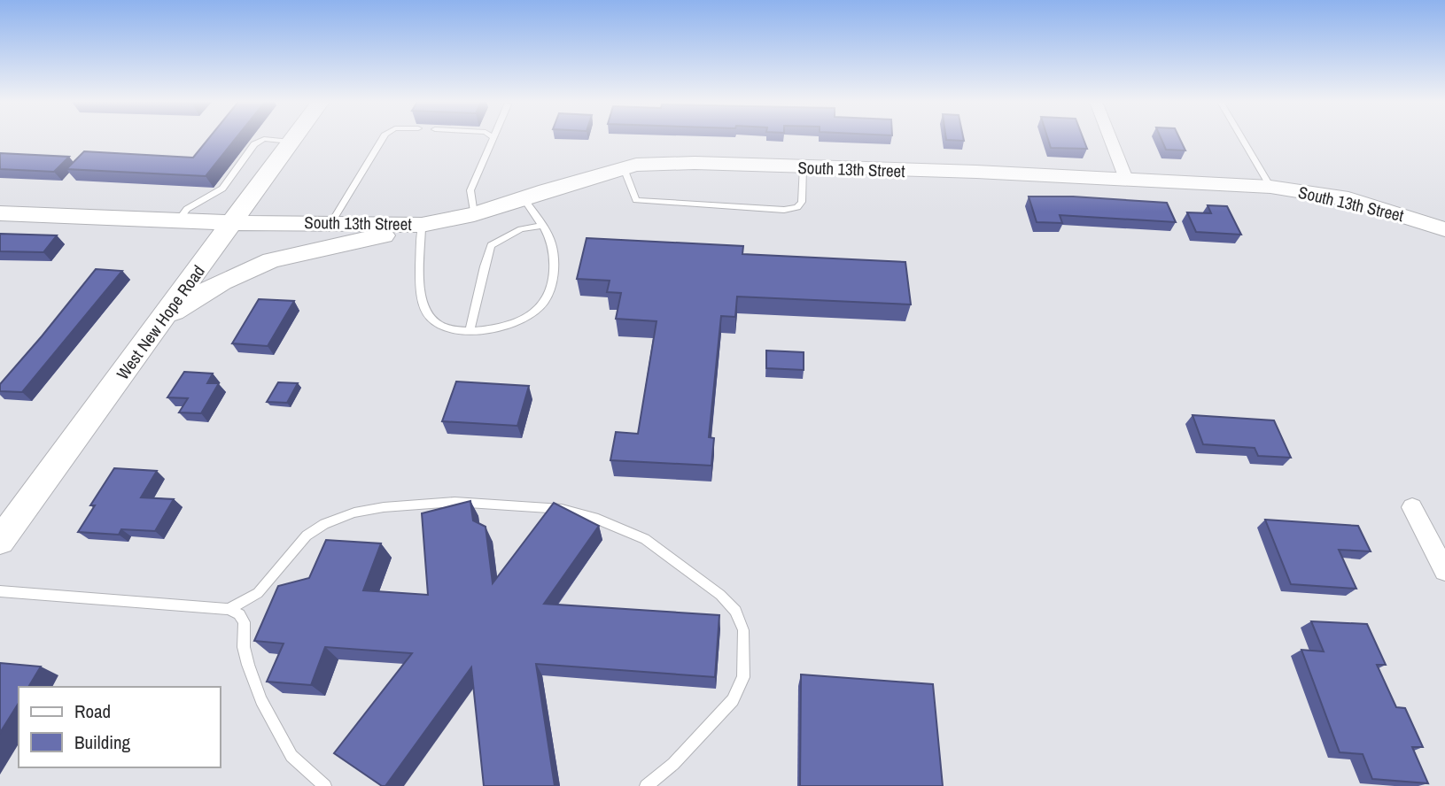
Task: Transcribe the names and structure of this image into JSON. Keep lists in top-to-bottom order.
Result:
{
  "streets": {
    "street": ["South 13th Street", "West New Hope Road"]
  },
  "crossings": [
    ["South 13th Street", "West New Hope Road"]
  ],
  "legend": ["Road", "Building"]
}
